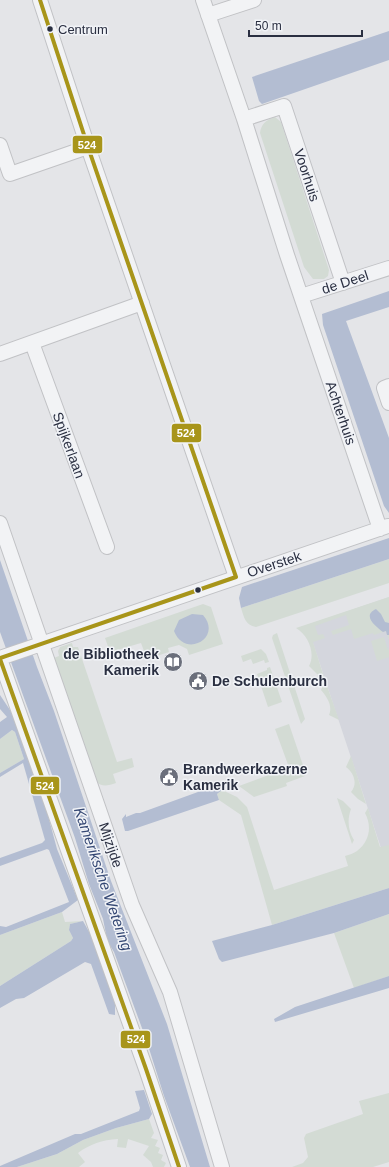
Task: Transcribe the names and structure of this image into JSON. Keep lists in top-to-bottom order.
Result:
{
  "streets": {
    "street": [
      "Voorhuis",
      "de Deel",
      "Achterhuis",
      "Spijkerlaan",
      "Overstek",
      "Mijzijde"
    ]
  },
  "crossings": [
    ["Voorhuis", "de Deel"],
    ["de Deel", "Achterhuis"],
    ["Achterhuis", "Overstek"],
    ["Overstek", "Mijzijde"]
  ],
  "water": ["Kameriksche Wetering"],
  "places": {
    "other": ["Centrum"],
    "library": ["de Bibliotheek Kamerik"],
    "public building": ["De Schulenburch", "Brandweerkazerne Kamerik"]
  },
  "lines": ["transit line 524"],
  "scale_bar": "50 m"
}
